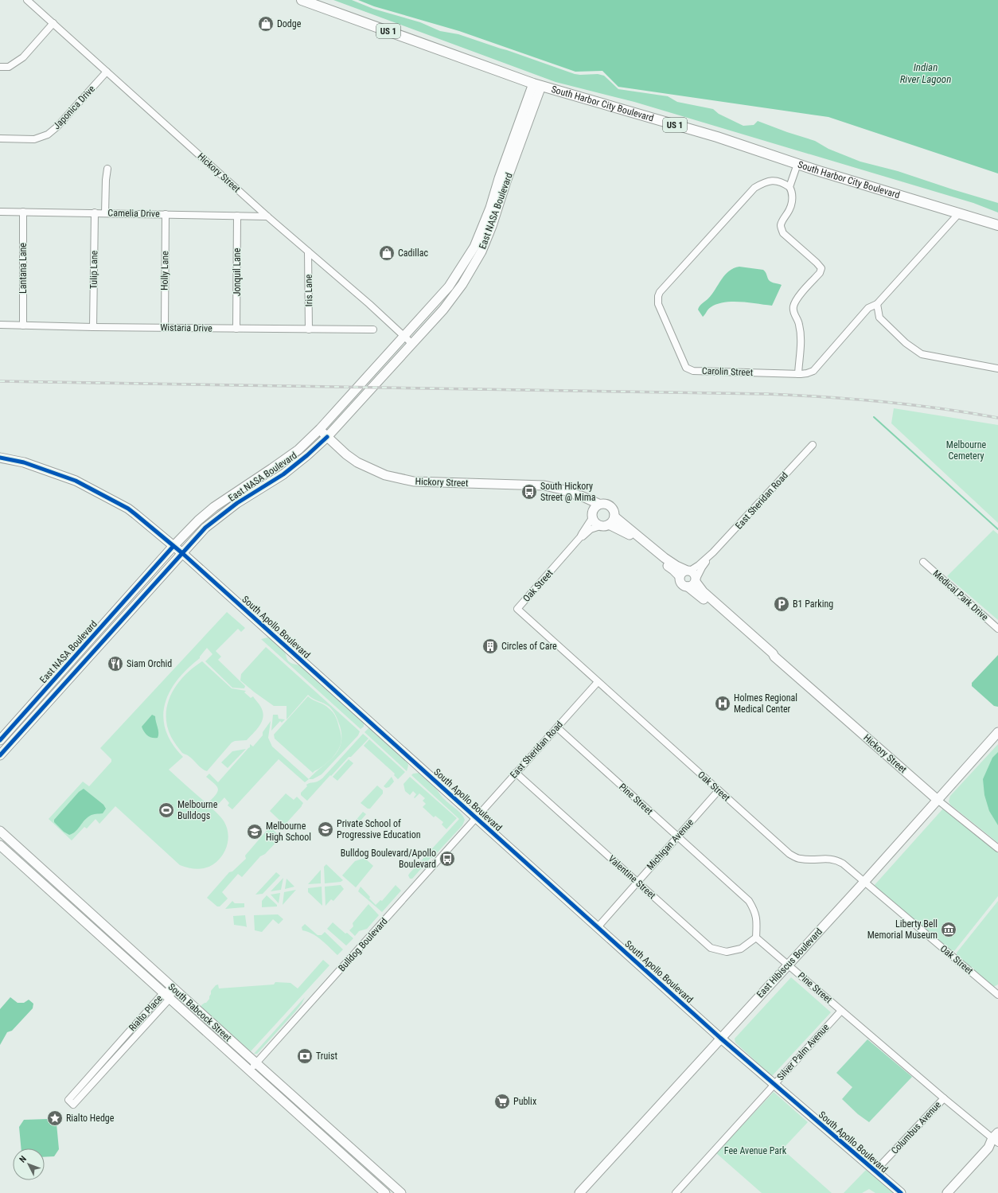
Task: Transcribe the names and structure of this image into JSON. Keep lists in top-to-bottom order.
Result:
{
  "streets": {
    "main road": [
      "US 1",
      "South Harbor City Boulevard",
      "Hickory Street",
      "East NASA Boulevard",
      "South Apollo Boulevard",
      "East Hibiscus Boulevard",
      "South Babcock Street"
    ],
    "street": [
      "Japonica Drive",
      "Camelia Drive",
      "Lantana Lane",
      "Tulip Lane",
      "Holly Lane",
      "Jonquil Lane",
      "Iris Lane",
      "Wistaria Drive",
      "Carolin Street",
      "East Sheridan Road",
      "Oak Street",
      "Medical Park Drive",
      "Pine Street",
      "Michigan Avenue",
      "Valentine Street",
      "Bulldog Boulevard",
      "Rialto Place",
      "Silver Palm Avenue",
      "Columbus Avenue"
    ]
  },
  "crossings": [
    ["South Harbor City Boulevard", "East NASA Boulevard"],
    ["South Harbor City Boulevard", "Carolin Street"],
    ["Japonica Drive", "Hickory Street"],
    ["Hickory Street", "East NASA Boulevard"],
    ["Hickory Street", "Camelia Drive"],
    ["Hickory Street", "Iris Lane"],
    ["Hickory Street", "East Sheridan Road"],
    ["Hickory Street", "Oak Street"],
    ["Hickory Street", "East Hibiscus Boulevard"],
    ["East NASA Boulevard", "South Apollo Boulevard"],
    ["Camelia Drive", "Lantana Lane"],
    ["Camelia Drive", "Tulip Lane"],
    ["Camelia Drive", "Holly Lane"],
    ["Camelia Drive", "Jonquil Lane"],
    ["Lantana Lane", "Wistaria Drive"],
    ["Tulip Lane", "Wistaria Drive"],
    ["Holly Lane", "Wistaria Drive"],
    ["Jonquil Lane", "Wistaria Drive"],
    ["Iris Lane", "Wistaria Drive"],
    ["East Sheridan Road", "Oak Street"],
    ["East Sheridan Road", "South Apollo Boulevard"],
    ["East Sheridan Road", "Pine Street"],
    ["East Sheridan Road", "Valentine Street"],
    ["East Sheridan Road", "Bulldog Boulevard"],
    ["Oak Street", "Michigan Avenue"],
    ["Oak Street", "East Hibiscus Boulevard"],
    ["South Apollo Boulevard", "Michigan Avenue"],
    ["South Apollo Boulevard", "Bulldog Boulevard"],
    ["South Apollo Boulevard", "East Hibiscus Boulevard"],
    ["South Apollo Boulevard", "Silver Palm Avenue"],
    ["South Apollo Boulevard", "Columbus Avenue"],
    ["Pine Street", "Michigan Avenue"],
    ["Pine Street", "Valentine Street"],
    ["Pine Street", "East Hibiscus Boulevard"],
    ["Pine Street", "Silver Palm Avenue"],
    ["Pine Street", "Columbus Avenue"],
    ["Michigan Avenue", "Valentine Street"],
    ["Bulldog Boulevard", "South Babcock Street"],
    ["South Babcock Street", "Rialto Place"]
  ],
  "water": ["Indian River Lagoon"],
  "parks": ["Melbourne Cemetery", "Fee Avenue Park"],
  "places": {
    "shop": ["Dodge", "Cadillac"],
    "bus stop": ["South Hickory Street @ Mima", "Bulldog Boulevard/Apollo Boulevard"],
    "parking": ["B1 Parking"],
    "building": ["Circles of Care"],
    "restaurant": ["Siam Orchid"],
    "hospital": ["Holmes Regional Medical Center"],
    "sports": ["Melbourne Bulldogs"],
    "school or university": ["Private School of Progressive Education", "Melbourne High School"],
    "museum": ["Liberty Bell Memorial Museum"],
    "bank": ["Truist"],
    "supermarket": ["Publix"],
    "place": ["Rialto Hedge"]
  },
  "north": "top left"
}
